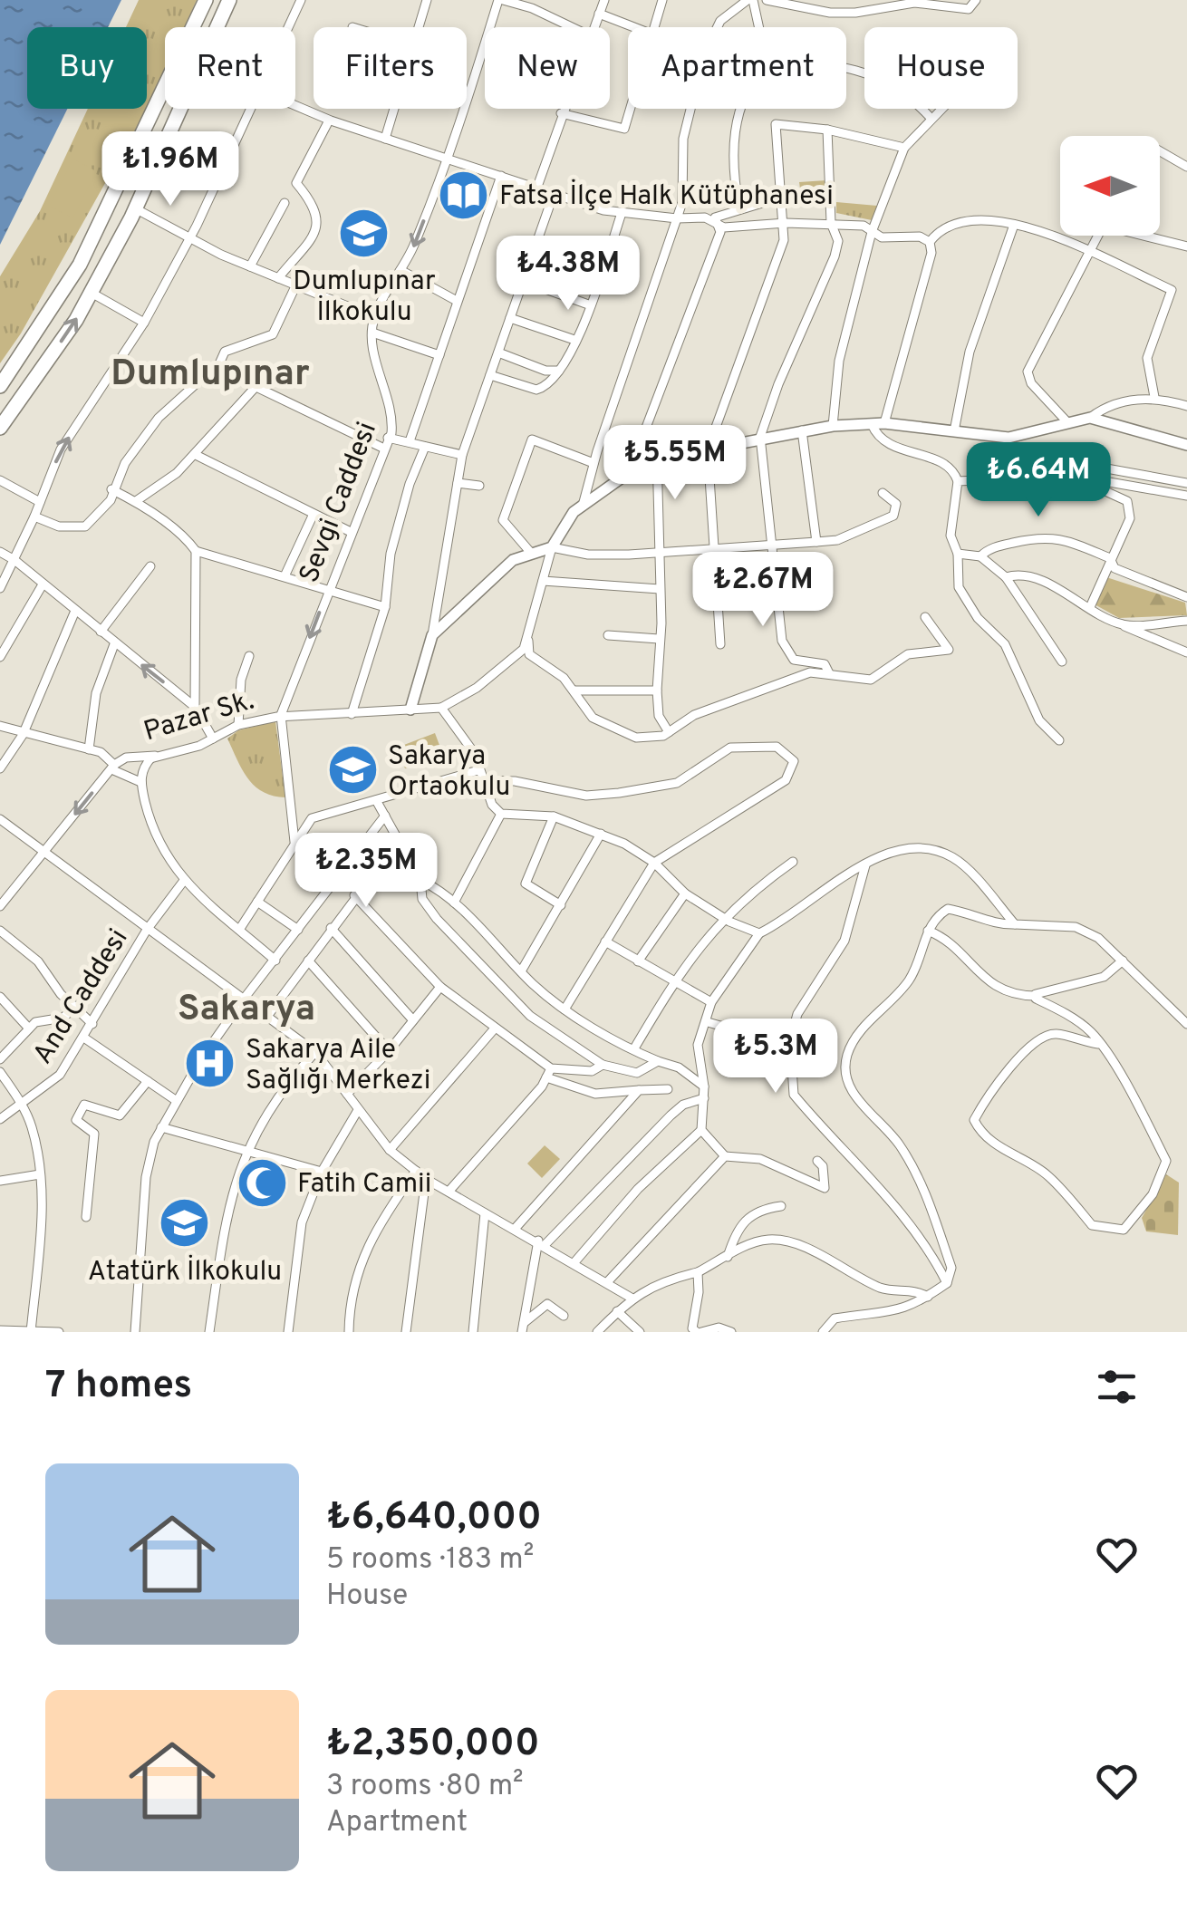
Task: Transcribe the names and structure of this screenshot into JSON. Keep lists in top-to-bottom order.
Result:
{
  "streets": {
    "street": ["Sevgi Caddesi", "Pazar Sk.", "And Caddesi"]
  },
  "crossings": [
    ["Sevgi Caddesi", "Pazar Sk."]
  ],
  "districts": ["Dumlupınar", "Sakarya"],
  "places": {
    "library": ["Fatsa İlçe Halk Kütüphanesi"],
    "school or university": ["Dumlupınar İlkokulu", "Sakarya Ortaokulu", "Atatürk İlkokulu"],
    "hospital": ["Sakarya Aile Sağlığı Merkezi"],
    "mosque": ["Fatih Camii"]
  },
  "north": "left",
  "page": {
    "chip": [
      "Buy",
      "Rent",
      "Filters",
      "New",
      "Apartment",
      "House"
    ],
    "price": [
      "₺1.96M",
      "₺4.38M",
      "₺5.55M",
      "₺6.64M",
      "₺2.67M",
      "₺2.35M",
      "₺5.3M"
    ],
    "heading": "7 homes",
    "list": [
      {
        "name": "₺6,640,000",
        "note": "5 rooms · 183 m² · House"
      },
      {
        "name": "₺2,350,000",
        "note": "3 rooms · 80 m² · Apartment"
      }
    ]
  }
}
